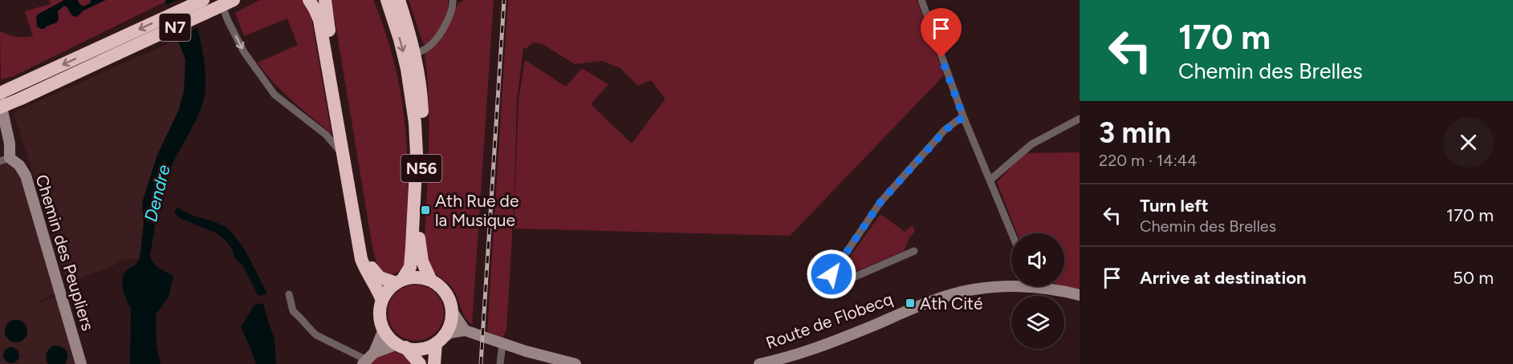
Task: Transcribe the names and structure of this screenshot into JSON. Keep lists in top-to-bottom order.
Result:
{
  "streets": {
    "highway": ["N7", "N56"],
    "street": ["Chemin des Peupliers", "Route de Flobecq"]
  },
  "water": ["Dendre"],
  "places": {
    "transit": ["Ath Rue de la Musique", "Ath Cité"]
  },
  "page": {
    "turn": ["170 m", "Chemin des Brelles"],
    "heading": ["3 min", "220 m · 14:44"],
    "list": [
      {
        "name": "Turn left",
        "note": "Chemin des Brelles",
        "value": "170 m"
      },
      {
        "name": "Arrive at destination",
        "value": "50 m"
      }
    ]
  }
}
